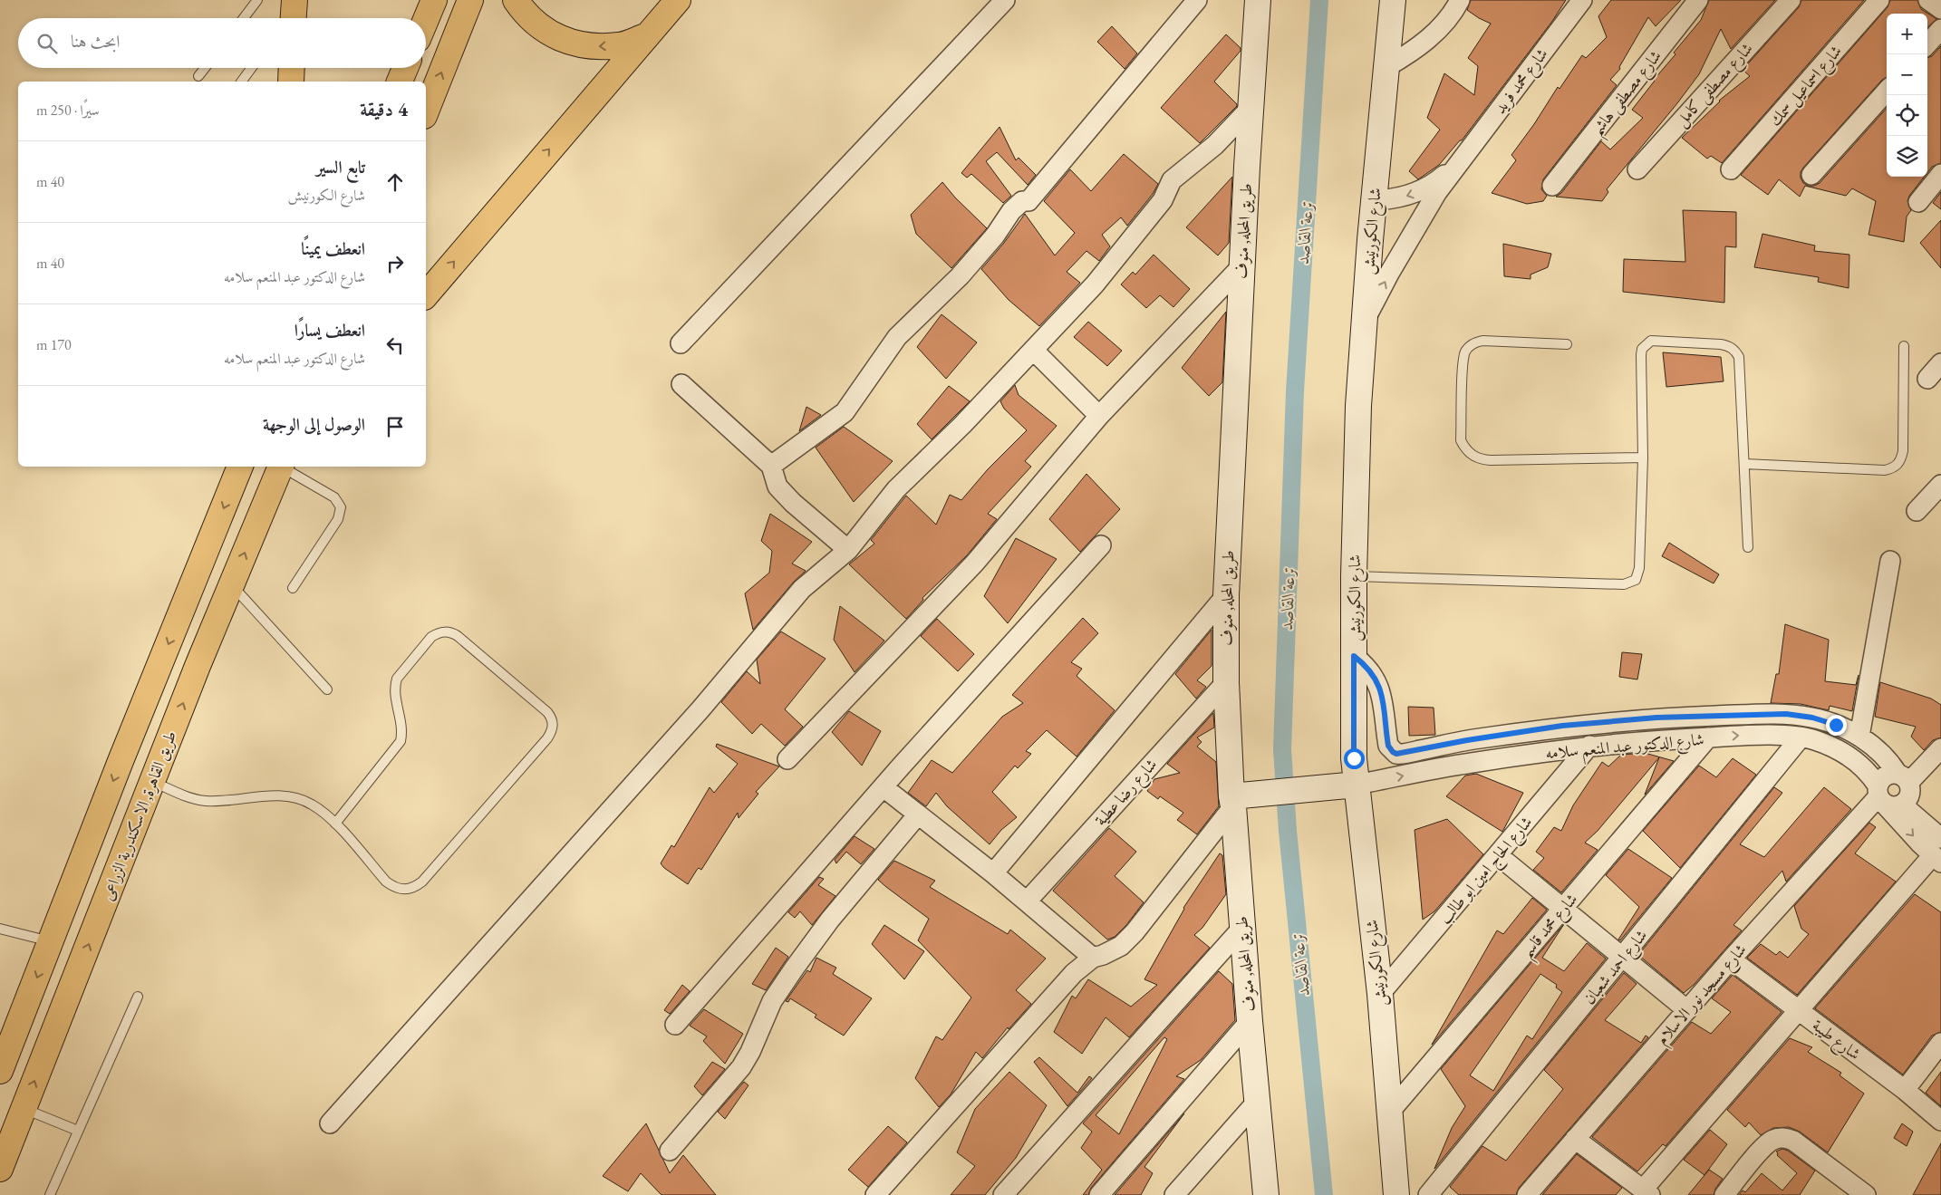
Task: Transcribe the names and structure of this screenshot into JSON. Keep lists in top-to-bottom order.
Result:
{
  "streets": {
    "highway": ["طريق القاهرة, الاسكندرية الزراعى"],
    "main road": ["طريق المحله, منوف", "شارع الكورنيش"],
    "street": [
      "شارع محمد فريد",
      "شارع مصطفى كامل",
      "شارع اسماعيل سمك",
      "شارع مصطفى هاشم",
      "شارع الدكتور عبد المنعم سلامه",
      "شارع رضا عطية",
      "شارع الحاج امين ابو طالب",
      "شارع محمد قاسم",
      "شارع احمد شعبان",
      "شارع مسجد نور الاسلام",
      "شارع طيبة"
    ]
  },
  "crossings": [
    ["شارع محمد فريد", "شارع الكورنيش"],
    ["طريق المحله, منوف", "شارع رضا عطية"],
    ["شارع الكورنيش", "شارع الدكتور عبد المنعم سلامه"],
    ["شارع الكورنيش", "شارع الحاج امين ابو طالب"],
    ["شارع الكورنيش", "شارع محمد قاسم"],
    ["شارع الدكتور عبد المنعم سلامه", "شارع الحاج امين ابو طالب"],
    ["شارع الدكتور عبد المنعم سلامه", "شارع محمد قاسم"],
    ["شارع الدكتور عبد المنعم سلامه", "شارع احمد شعبان"],
    ["شارع الدكتور عبد المنعم سلامه", "شارع مسجد نور الاسلام"],
    ["شارع مسجد نور الاسلام", "شارع طيبة"]
  ],
  "water": ["ترعة القاصد"],
  "page": {
    "map_buttons": ["+", "−"],
    "search": "ابحث هنا",
    "heading": ["4 دقيقة", "سيرًا · 250 m"],
    "list": [
      ["تابع السير", "شارع الكورنيش", "40 m"],
      ["انعطف يمينًا", "شارع الدكتور عبد المنعم سلامه", "40 m"],
      ["انعطف يسارًا", "شارع الدكتور عبد المنعم سلامه", "170 m"],
      "الوصول إلى الوجهة"
    ]
  }
}
